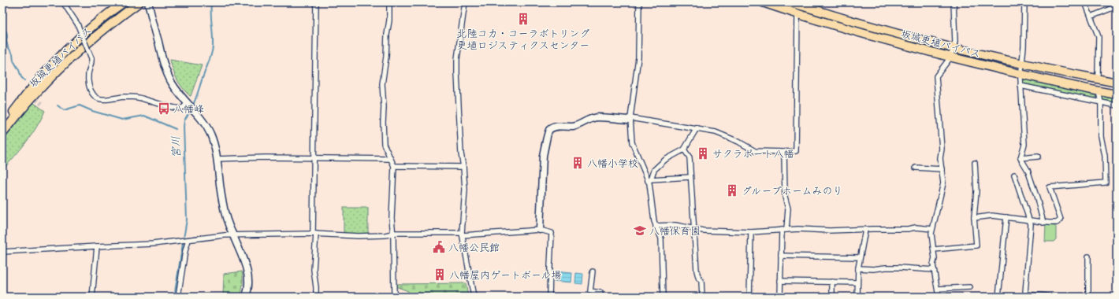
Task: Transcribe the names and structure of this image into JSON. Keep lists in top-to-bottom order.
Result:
{
  "streets": {
    "highway": ["坂城更埴バイパス"]
  },
  "water": ["宮川"],
  "places": {
    "building": [
      "北陸コカ・コーラボトリング 更埴ロジスティクスセンター",
      "サクラポート八幡",
      "八幡小学校",
      "グループホームみのり",
      "八幡屋内ゲートボール場"
    ],
    "bus stop": ["八幡峰"],
    "school or university": ["八幡保育園"],
    "public building": ["八幡公民館"]
  }
}
